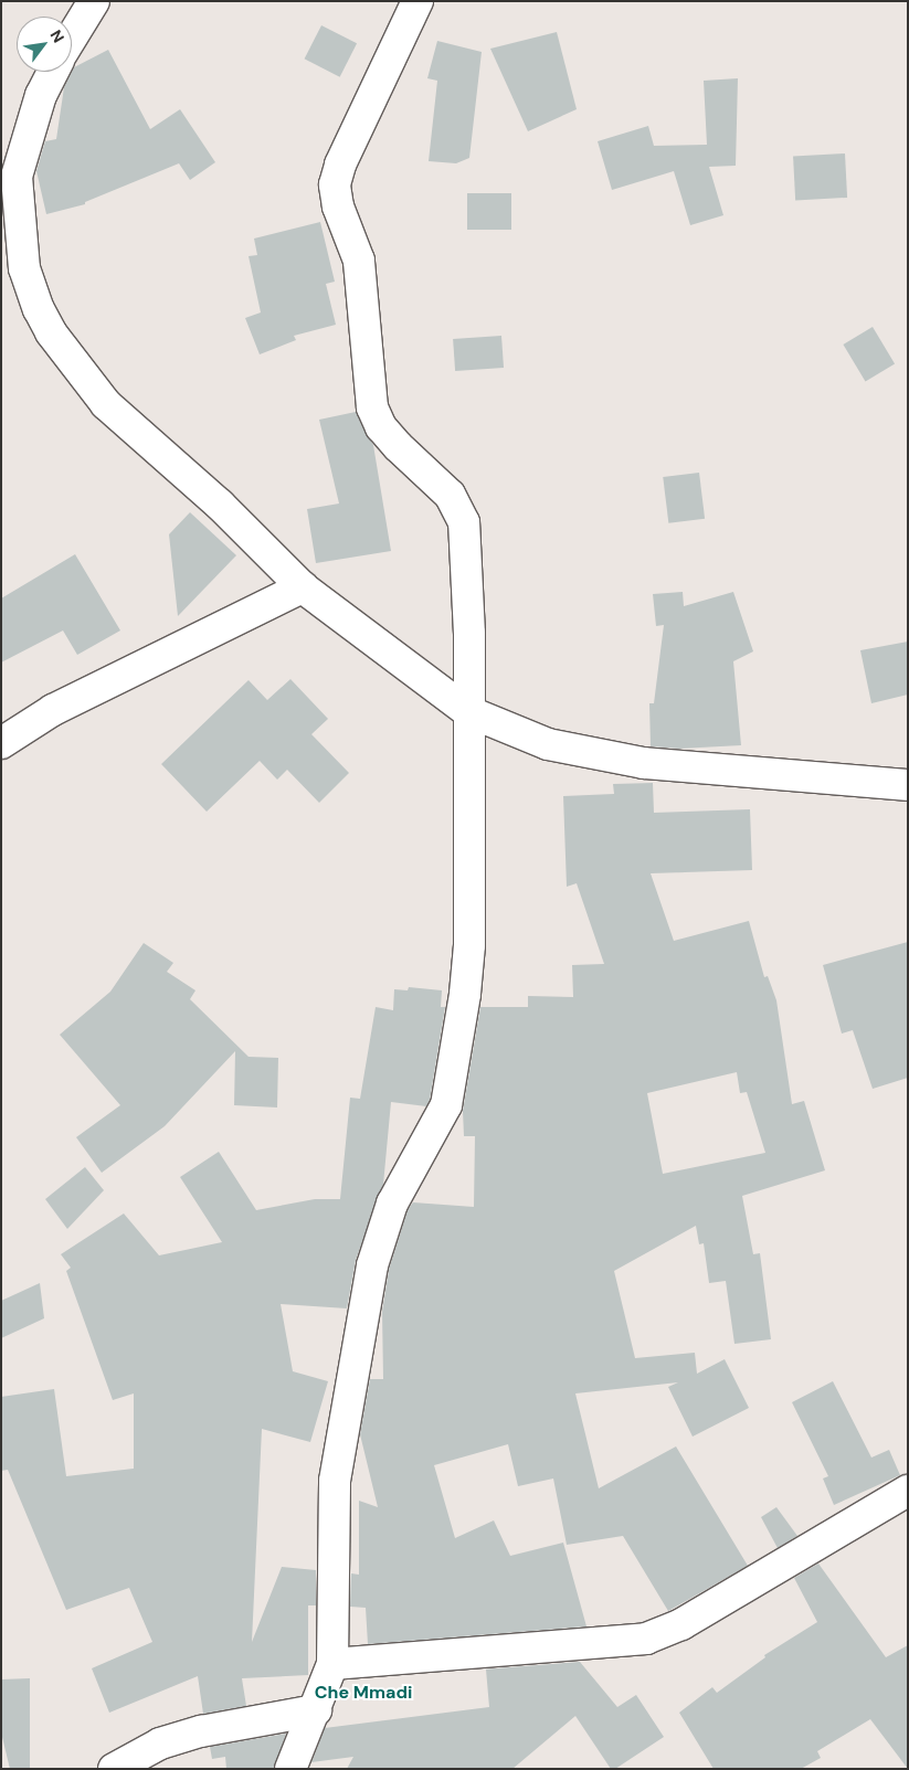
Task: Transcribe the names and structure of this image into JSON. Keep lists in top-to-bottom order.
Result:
{
  "districts": ["Che Mmadi"],
  "north": "top right"
}
